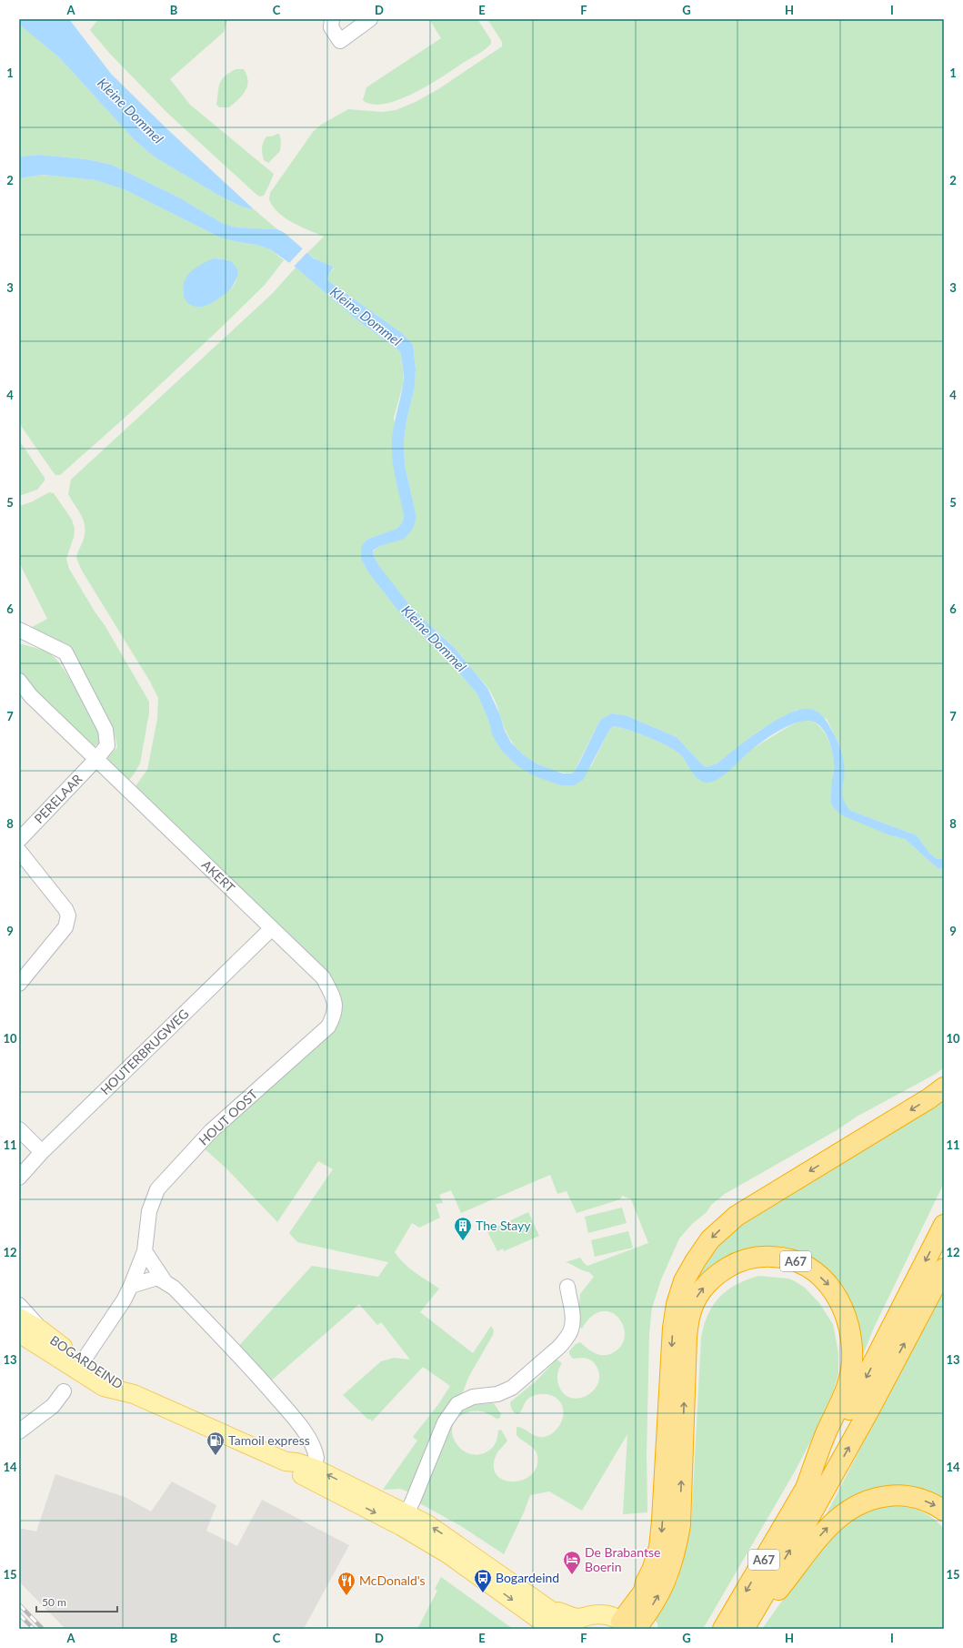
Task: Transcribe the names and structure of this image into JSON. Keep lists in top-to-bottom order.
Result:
{
  "streets": {
    "highway": ["A67"],
    "main road": ["BOGARDEIND"],
    "street": [
      "PERELAAR",
      "AKERT",
      "HOUTERBRUGWEG",
      "HOUT OOST"
    ]
  },
  "crossings": [
    ["PERELAAR", "AKERT"],
    ["AKERT", "HOUTERBRUGWEG"],
    ["AKERT", "HOUT OOST"],
    ["HOUT OOST", "BOGARDEIND"]
  ],
  "water": ["Kleine Dommel"],
  "places": {
    "building": ["The Stayy"],
    "fuel station": ["Tamoil express"],
    "hotel": ["De Brabantse Boerin"],
    "bus stop": ["Bogardeind"],
    "restaurant": ["McDonald's"]
  },
  "scale_bar": "50 m",
  "grid": {
    "columns": [
      "A",
      "B",
      "C",
      "D",
      "E",
      "F",
      "G",
      "H",
      "I"
    ],
    "rows": [
      "1",
      "2",
      "3",
      "4",
      "5",
      "6",
      "7",
      "8",
      "9",
      "10",
      "11",
      "12",
      "13",
      "14",
      "15"
    ]
  }
}
